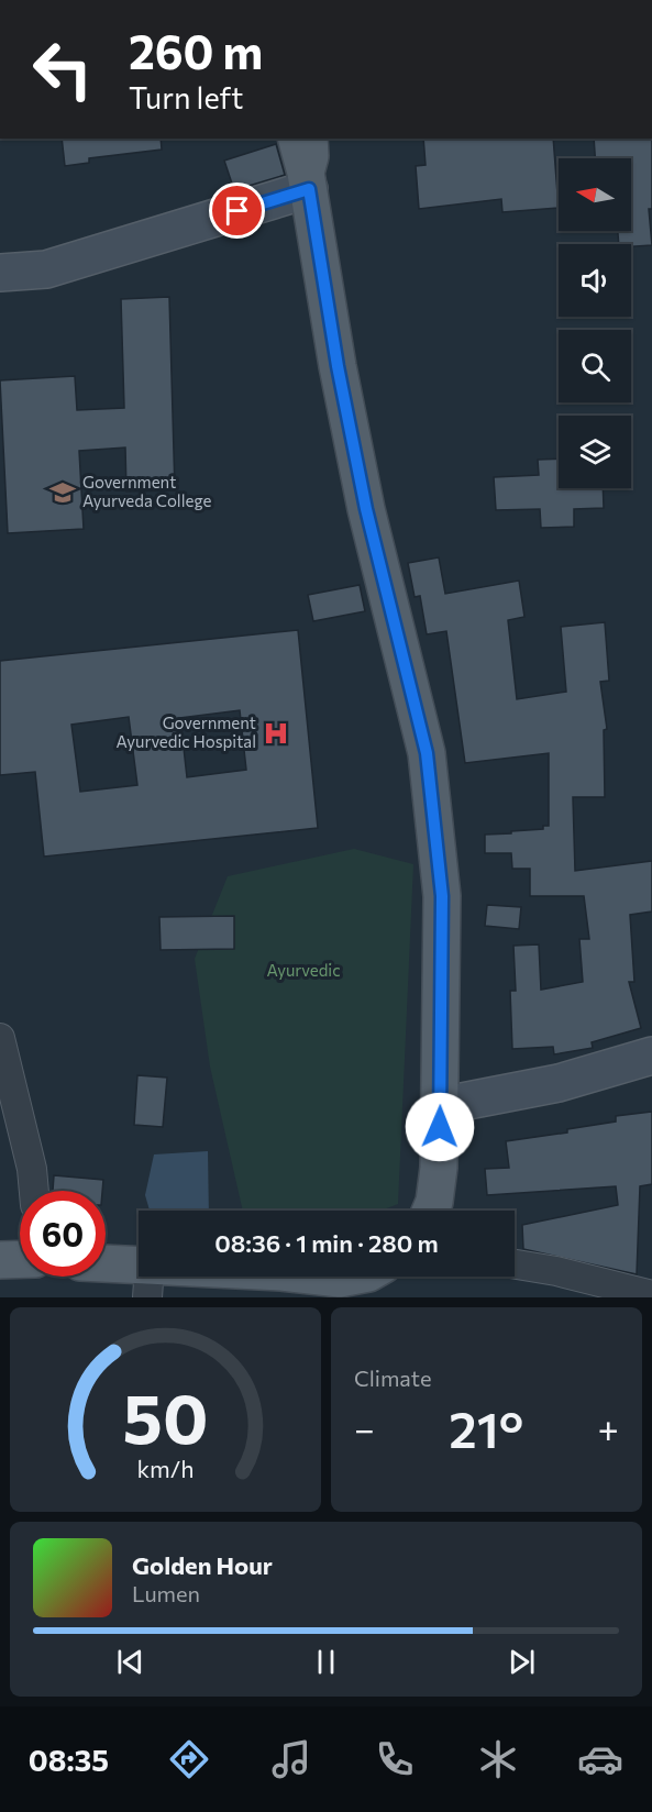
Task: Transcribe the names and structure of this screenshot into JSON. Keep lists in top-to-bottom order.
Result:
{
  "parks": ["Ayurvedic"],
  "places": {
    "school or university": ["Government Ayurveda College"],
    "hospital": ["Government Ayurvedic Hospital"]
  },
  "north": "left",
  "page": {
    "turn": ["260 m", "Turn left"],
    "limit": "60",
    "trip": "08:36 · 1 min · 280 m",
    "tile": "Climate",
    "heat": ["−", "21°", "+"],
    "song": ["Golden Hour", "Lumen"],
    "tabs": "08:35",
    "gauge": ["50", "km/h"]
  }
}
